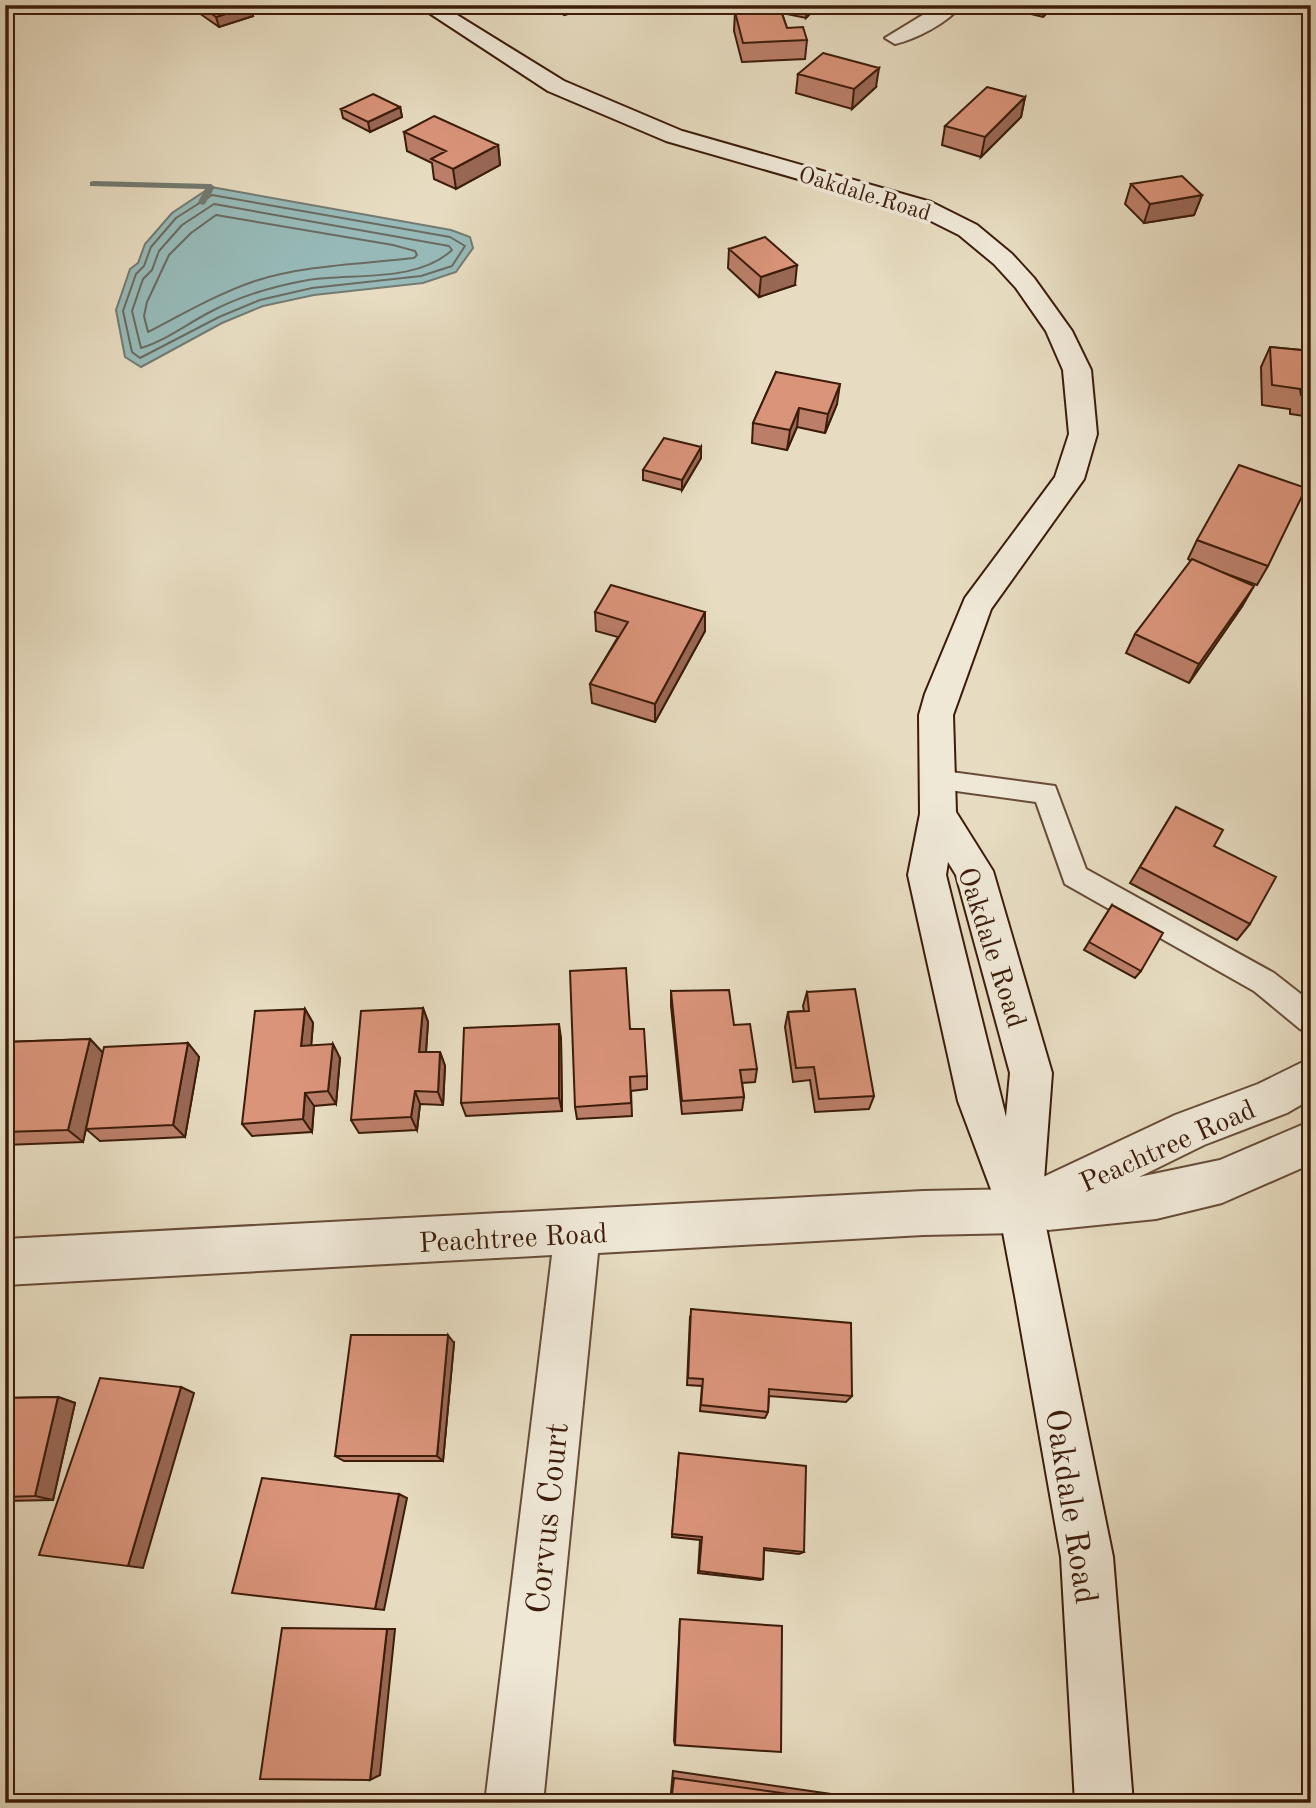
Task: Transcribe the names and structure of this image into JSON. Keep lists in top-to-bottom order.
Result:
{
  "streets": {
    "main road": ["Oakdale Road", "Peachtree Road", "Corvus Court"]
  },
  "crossings": [
    ["Oakdale Road", "Peachtree Road"],
    ["Peachtree Road", "Corvus Court"]
  ]
}
